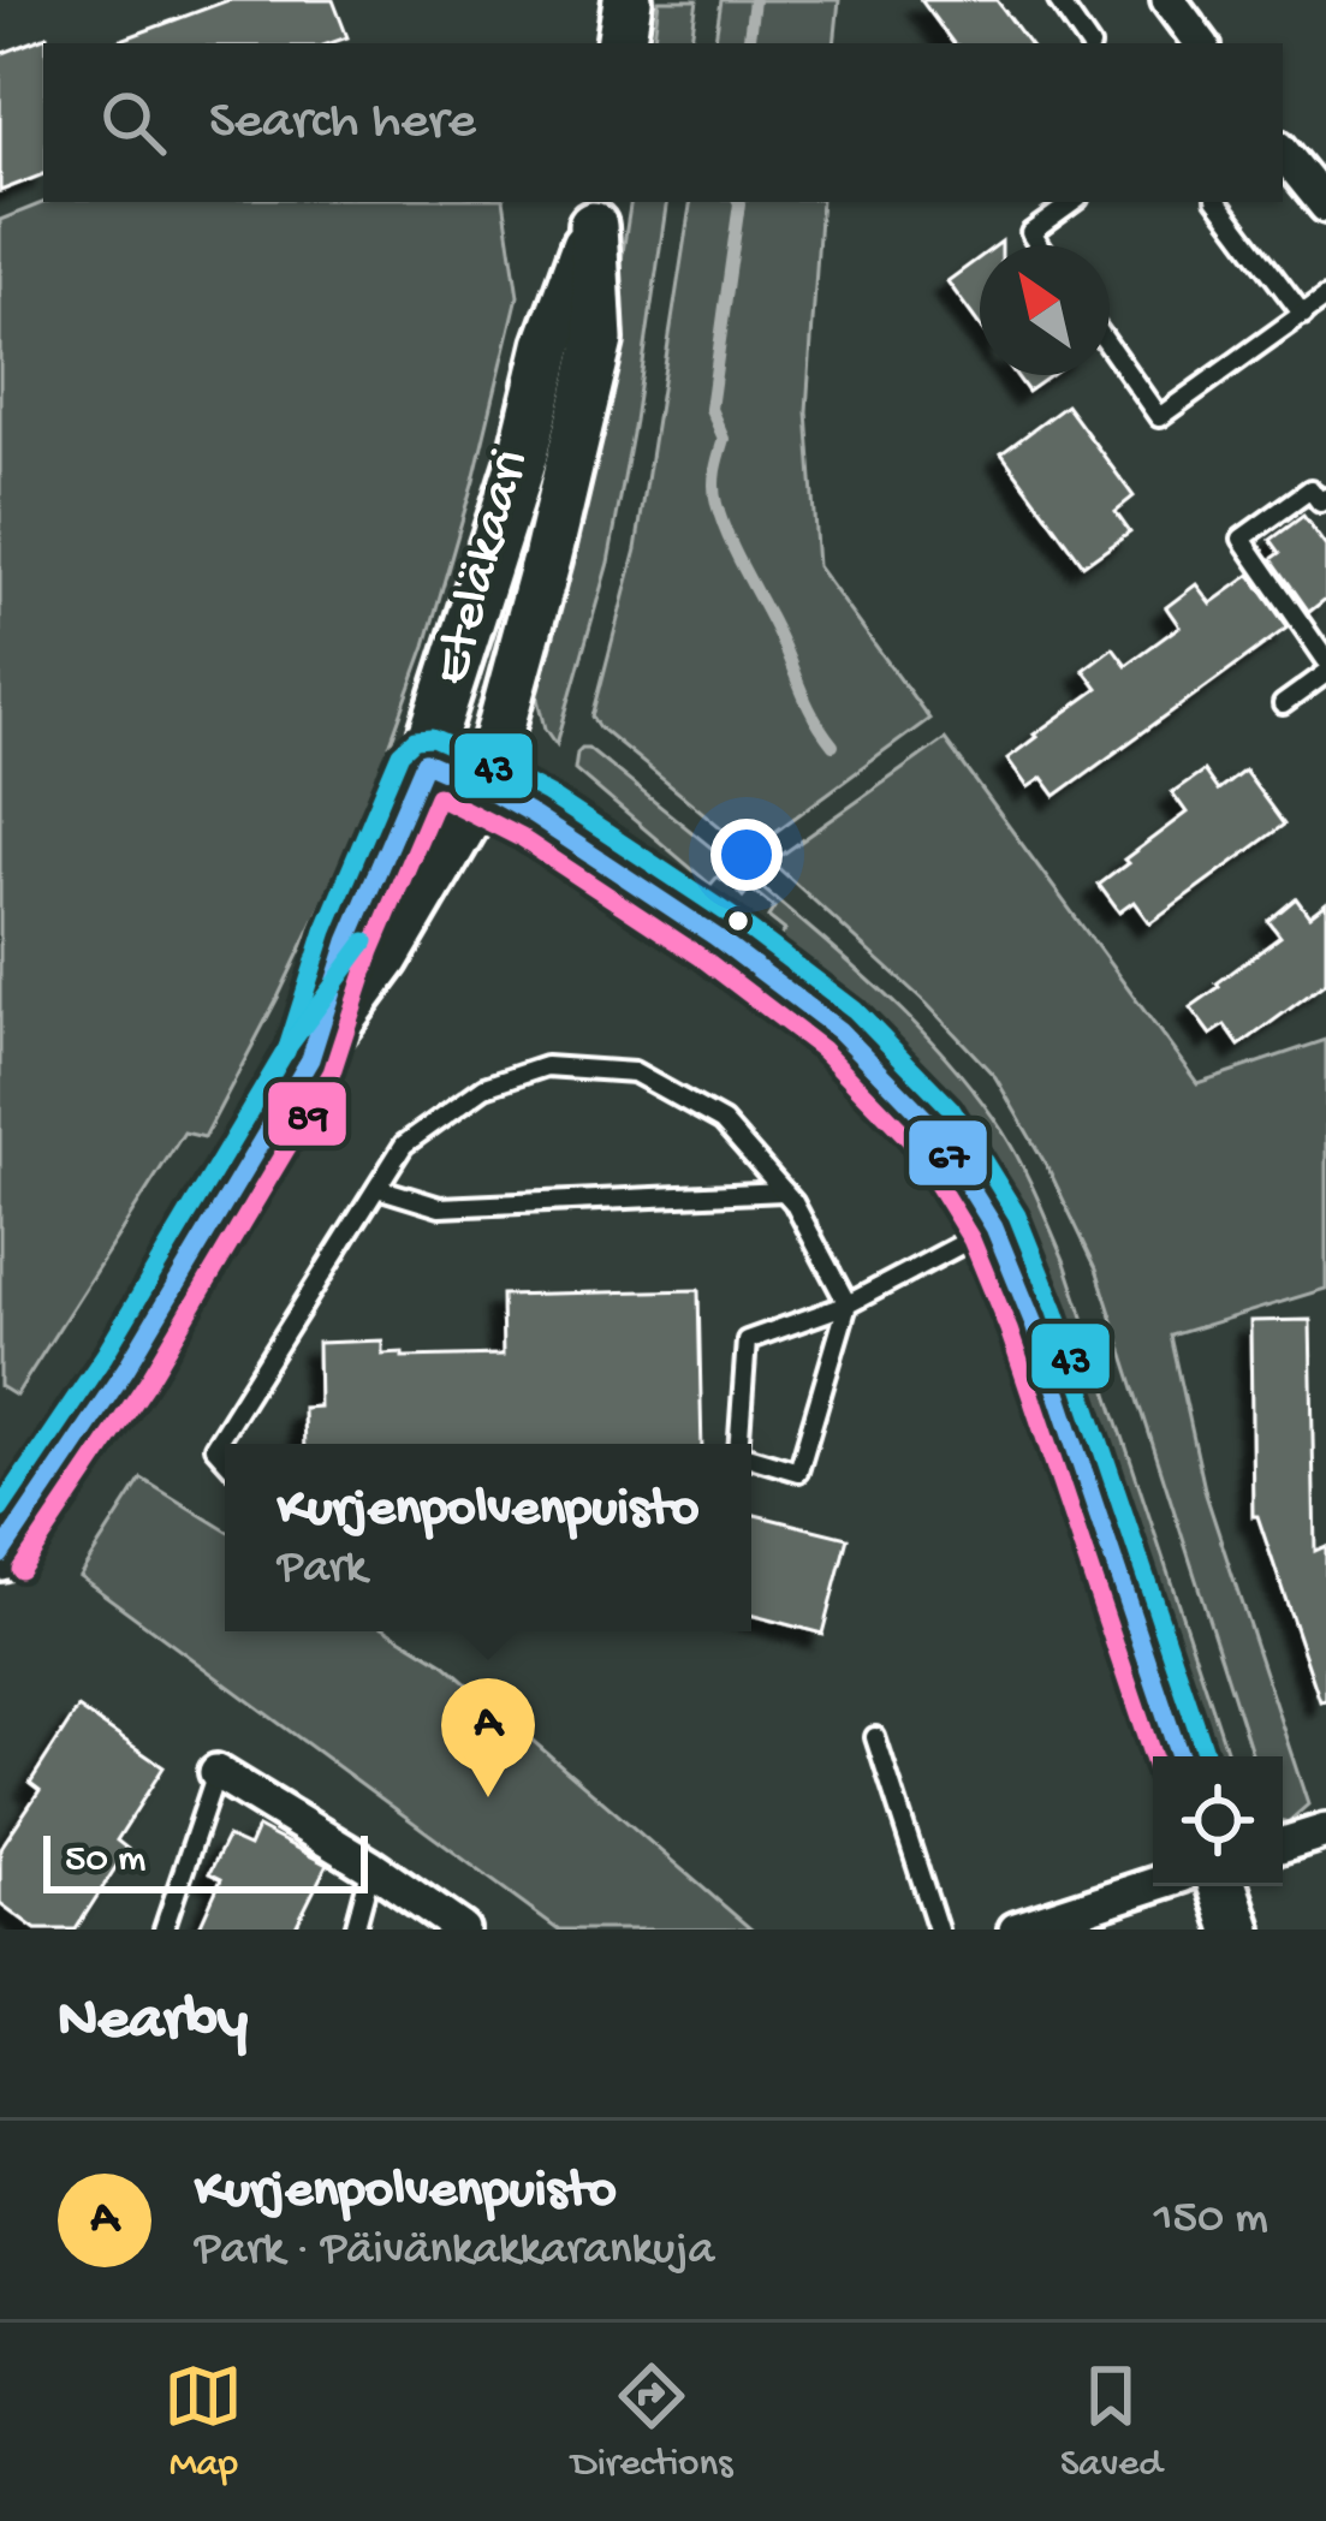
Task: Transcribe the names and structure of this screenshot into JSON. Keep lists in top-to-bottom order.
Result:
{
  "streets": {
    "main road": ["Eteläkaari"]
  },
  "lines": ["transit line 43", "transit line 67", "transit line 89"],
  "scale_bar": "50 m",
  "north": "top left",
  "page": {
    "search": "Search here",
    "popup": ["Kurjenpolvenpuisto", "Park"],
    "pins": "A",
    "scale": "50 m",
    "heading": "Nearby",
    "list": [
      {
        "mark": "A",
        "name": "Kurjenpolvenpuisto",
        "note": "Park · Päivänkakkarankuja",
        "value": "150 m"
      }
    ],
    "nav": ["Map", "Directions", "Saved"]
  }
}
